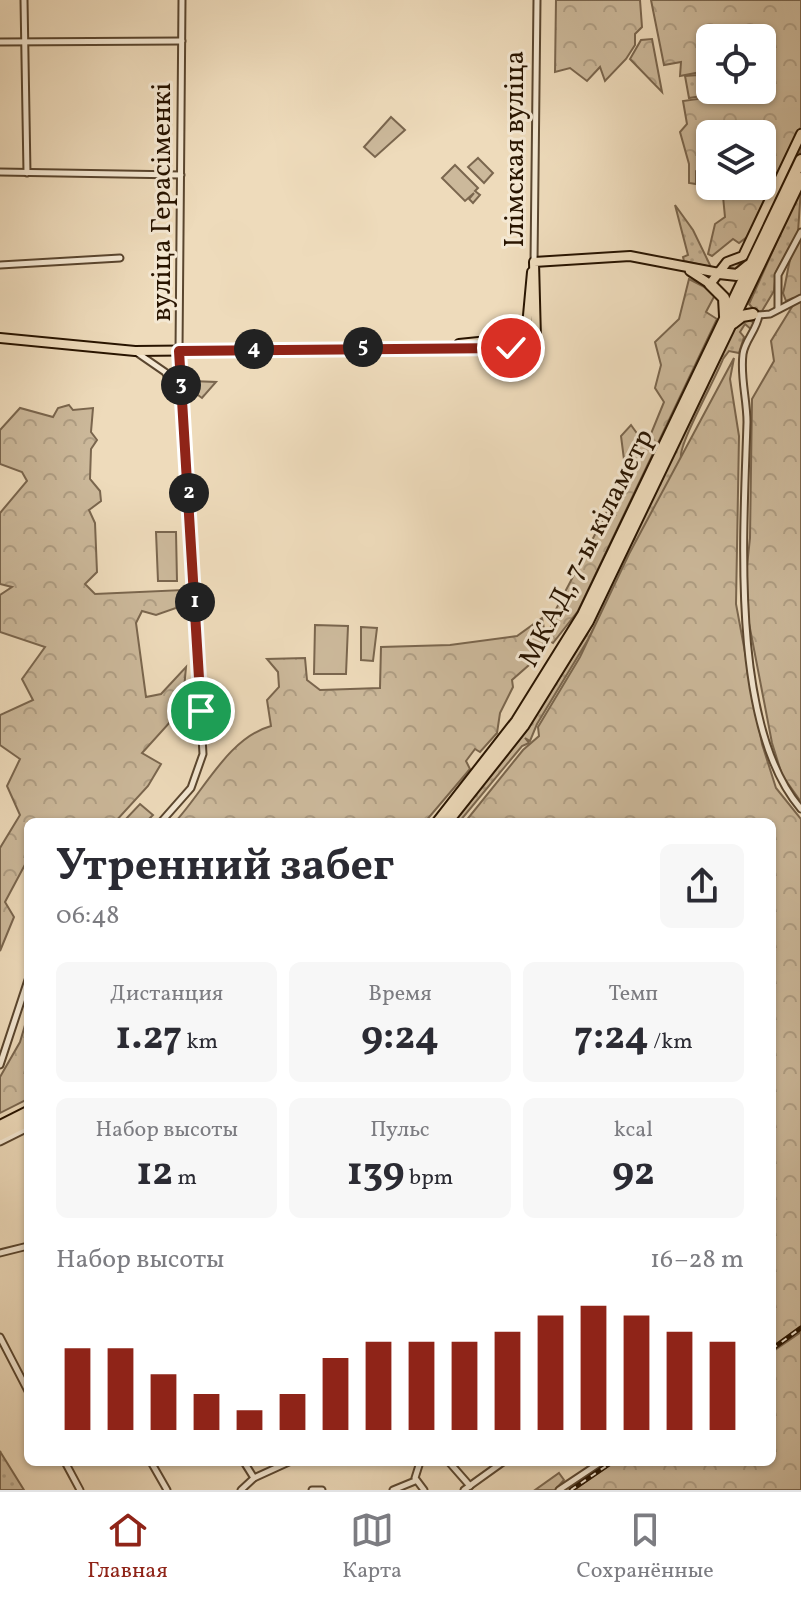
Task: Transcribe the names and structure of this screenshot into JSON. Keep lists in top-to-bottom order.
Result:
{
  "streets": {
    "highway": ["МКАД, 7-ы кіламетр"],
    "main road": ["Ілімская вуліца"],
    "street": ["вуліца Герасіменкі"]
  },
  "crossings": [
    ["Ілімская вуліца", "вуліца Герасіменкі"]
  ],
  "page": {
    "pins": [
      "5",
      "4",
      "3",
      "2",
      "1"
    ],
    "heading": ["Утренний забег", "06:48"],
    "stats": [
      ["Дистанция", "1.27 km"],
      ["Время", "9:24"],
      ["Темп", "7:24 /km"],
      ["Набор высоты", "12 m"],
      ["Пульс", "139 bpm"],
      ["kcal", "92"]
    ],
    "chart": ["Набор высоты", "16–28 m"],
    "tabs": ["Главная", "Карта", "Сохранённые"]
  }
}
